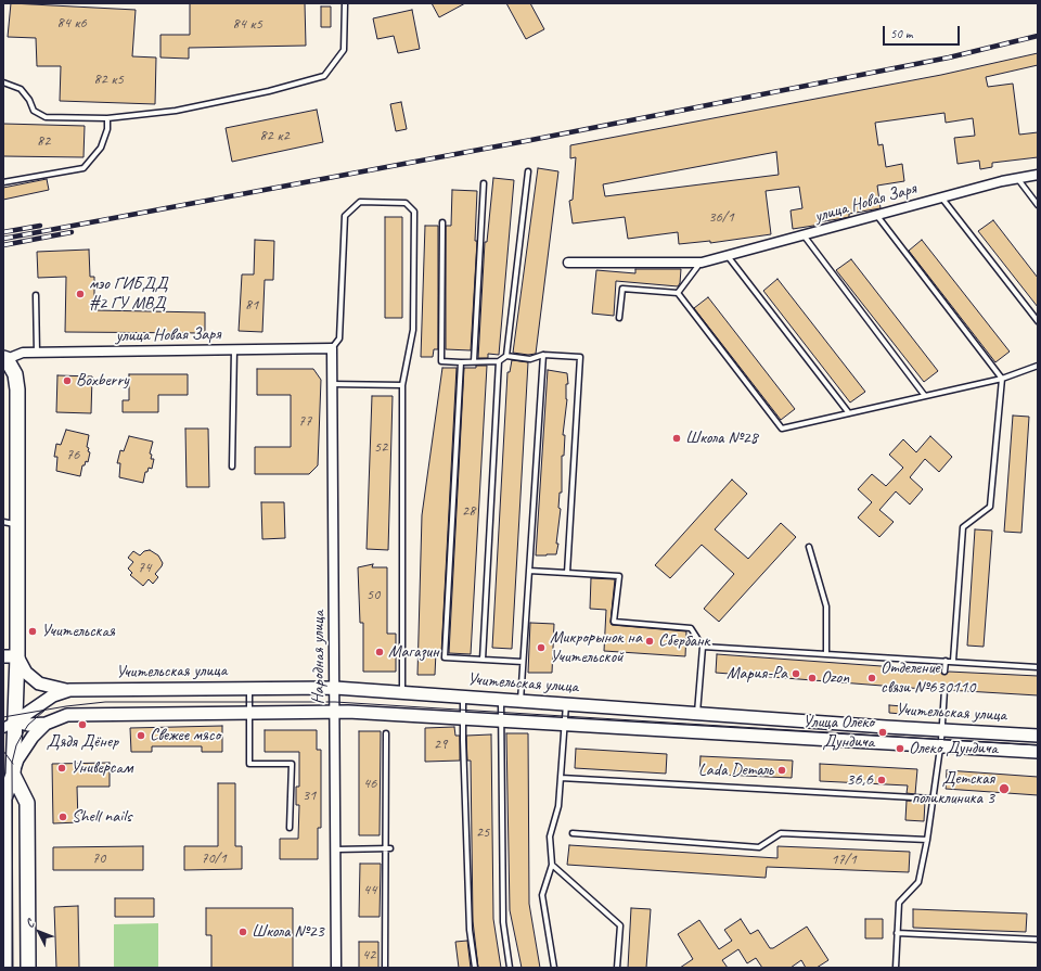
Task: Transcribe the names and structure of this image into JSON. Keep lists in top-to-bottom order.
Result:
{
  "streets": {
    "main road": ["Учительская улица"],
    "street": ["улица Новая Заря", "Народная улица"]
  },
  "crossings": [
    ["улица Новая Заря", "Народная улица"],
    ["Народная улица", "Учительская улица"]
  ],
  "places": [
    "мэо ГИБДД #2 ГУ МВД",
    "Boxberry",
    "Школа №28",
    "Учительская",
    "Сбербанк",
    "Микрорынок на Учительской",
    "Магазин",
    "Мария-Ра",
    "Ozon",
    "Отделение связи №630110",
    "Дядя Дёнер",
    "Улица Олеко Дундича",
    "Свежее мясо",
    "Олеко Дундича",
    "Универсам",
    "Lada Dеталь",
    "36,6",
    "Детская поликлиника 3",
    "Shell nails",
    "Школа №23"
  ],
  "house_numbers": [
    "84 к6",
    "84 к5",
    "82 к5",
    "82 к2",
    "82",
    "36/1",
    "81",
    "77",
    "52",
    "76",
    "28",
    "74",
    "50",
    "29",
    "46",
    "31",
    "25",
    "70",
    "70/1",
    "17/1",
    "44",
    "42"
  ],
  "scale_bar": "50 m",
  "north": "top left"
}
